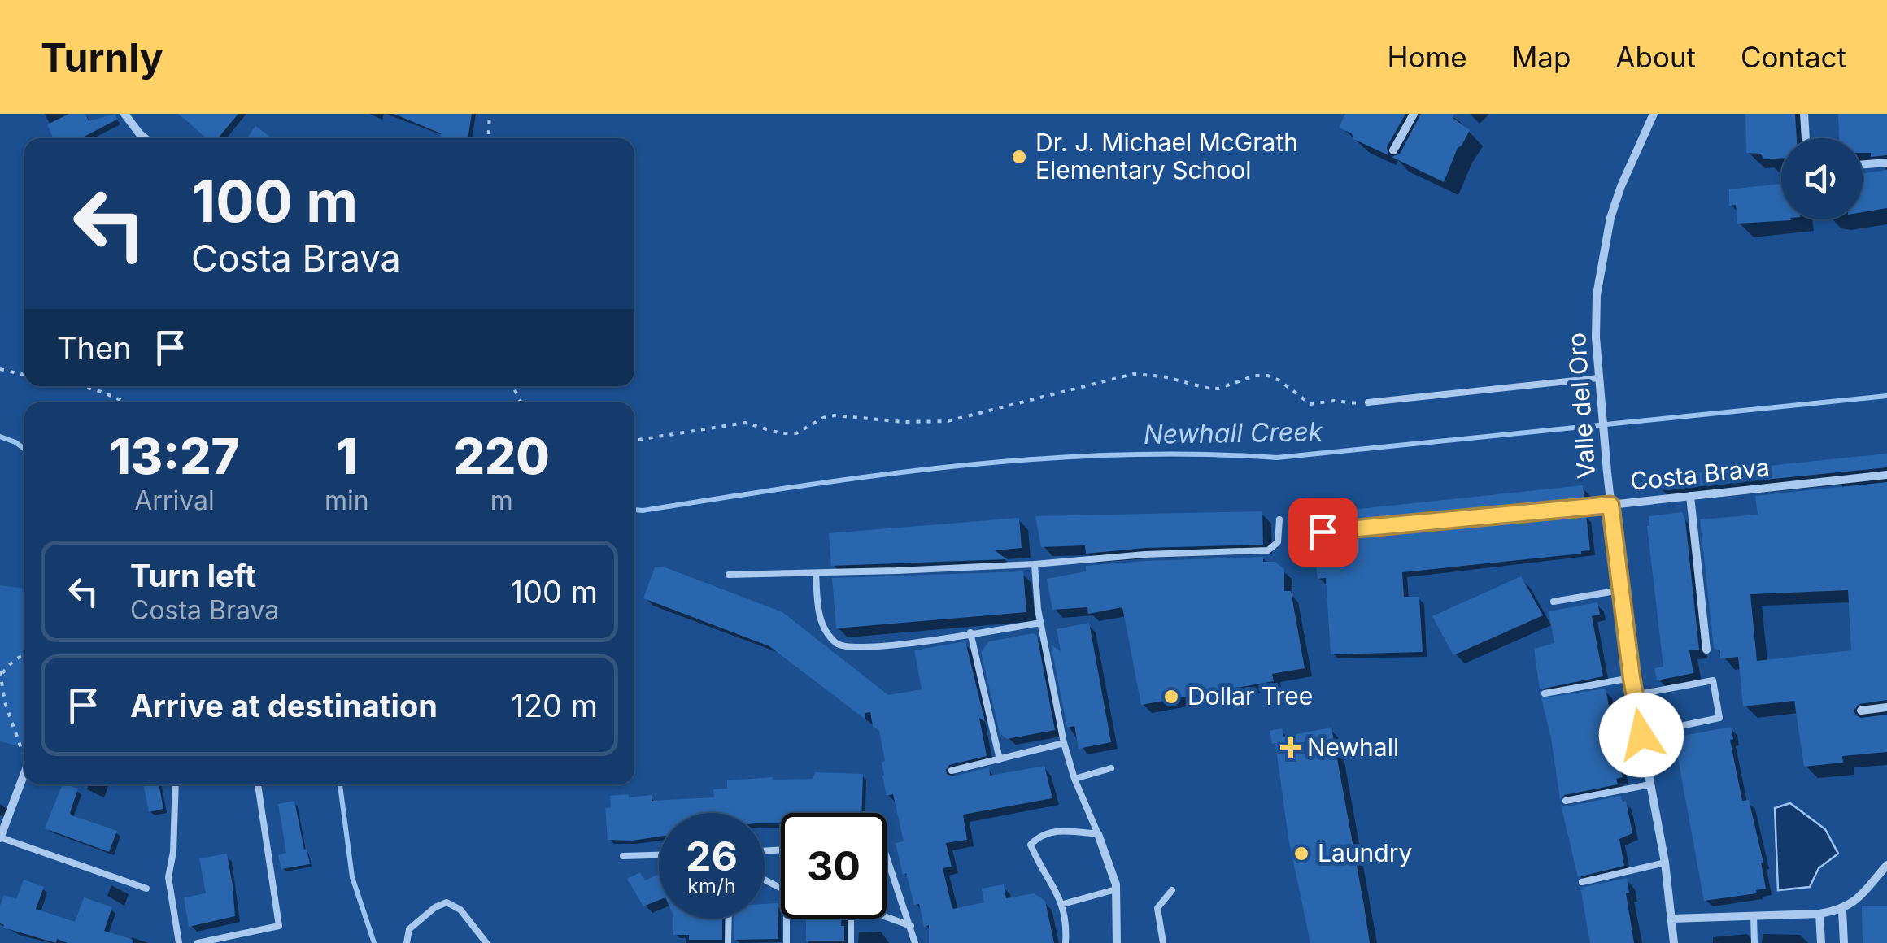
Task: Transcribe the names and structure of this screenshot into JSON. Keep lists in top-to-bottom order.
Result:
{
  "streets": {
    "street": ["Valle del Oro", "Costa Brava"]
  },
  "crossings": [
    ["Valle del Oro", "Costa Brava"]
  ],
  "water": ["Newhall Creek"],
  "places": {
    "other": ["Dr. J. Michael McGrath Elementary School", "Dollar Tree", "Laundry"],
    "health": ["Newhall"]
  },
  "page": {
    "header": "Turnly",
    "nav": [
      "Home",
      "Map",
      "About",
      "Contact"
    ],
    "turn": ["100 m", "Costa Brava"],
    "then": "Then",
    "eta": [
      "13:27",
      "Arrival",
      "1",
      "min",
      "220",
      "m"
    ],
    "list": [
      {
        "name": "Turn left",
        "note": "Costa Brava",
        "value": "100 m"
      },
      {
        "name": "Arrive at destination",
        "value": "120 m"
      }
    ],
    "speed": "26 km/h",
    "limit": "30"
  }
}
